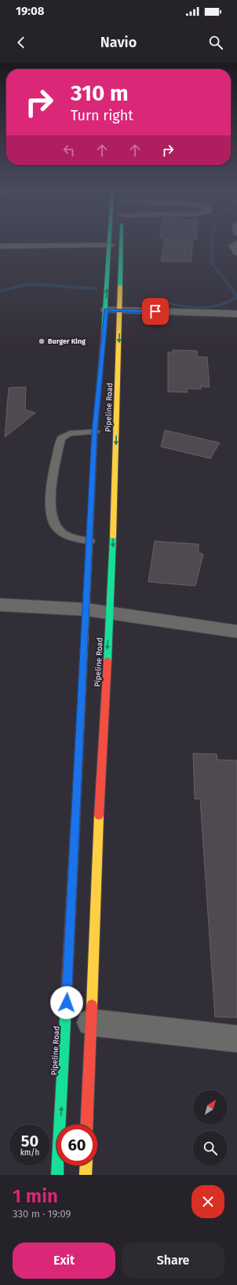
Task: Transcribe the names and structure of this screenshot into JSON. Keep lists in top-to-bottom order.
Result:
{
  "streets": {
    "main road": ["Pipeline Road"]
  },
  "places": ["Burger King"],
  "north": "top right",
  "page": {
    "status": "19:08",
    "header": "Navio",
    "turn": ["310 m", "Turn right"],
    "speed": "50 km/h",
    "limit": "60",
    "heading": ["1 min", "330 m · 19:09"],
    "buttons": ["Exit", "Share"]
  }
}
